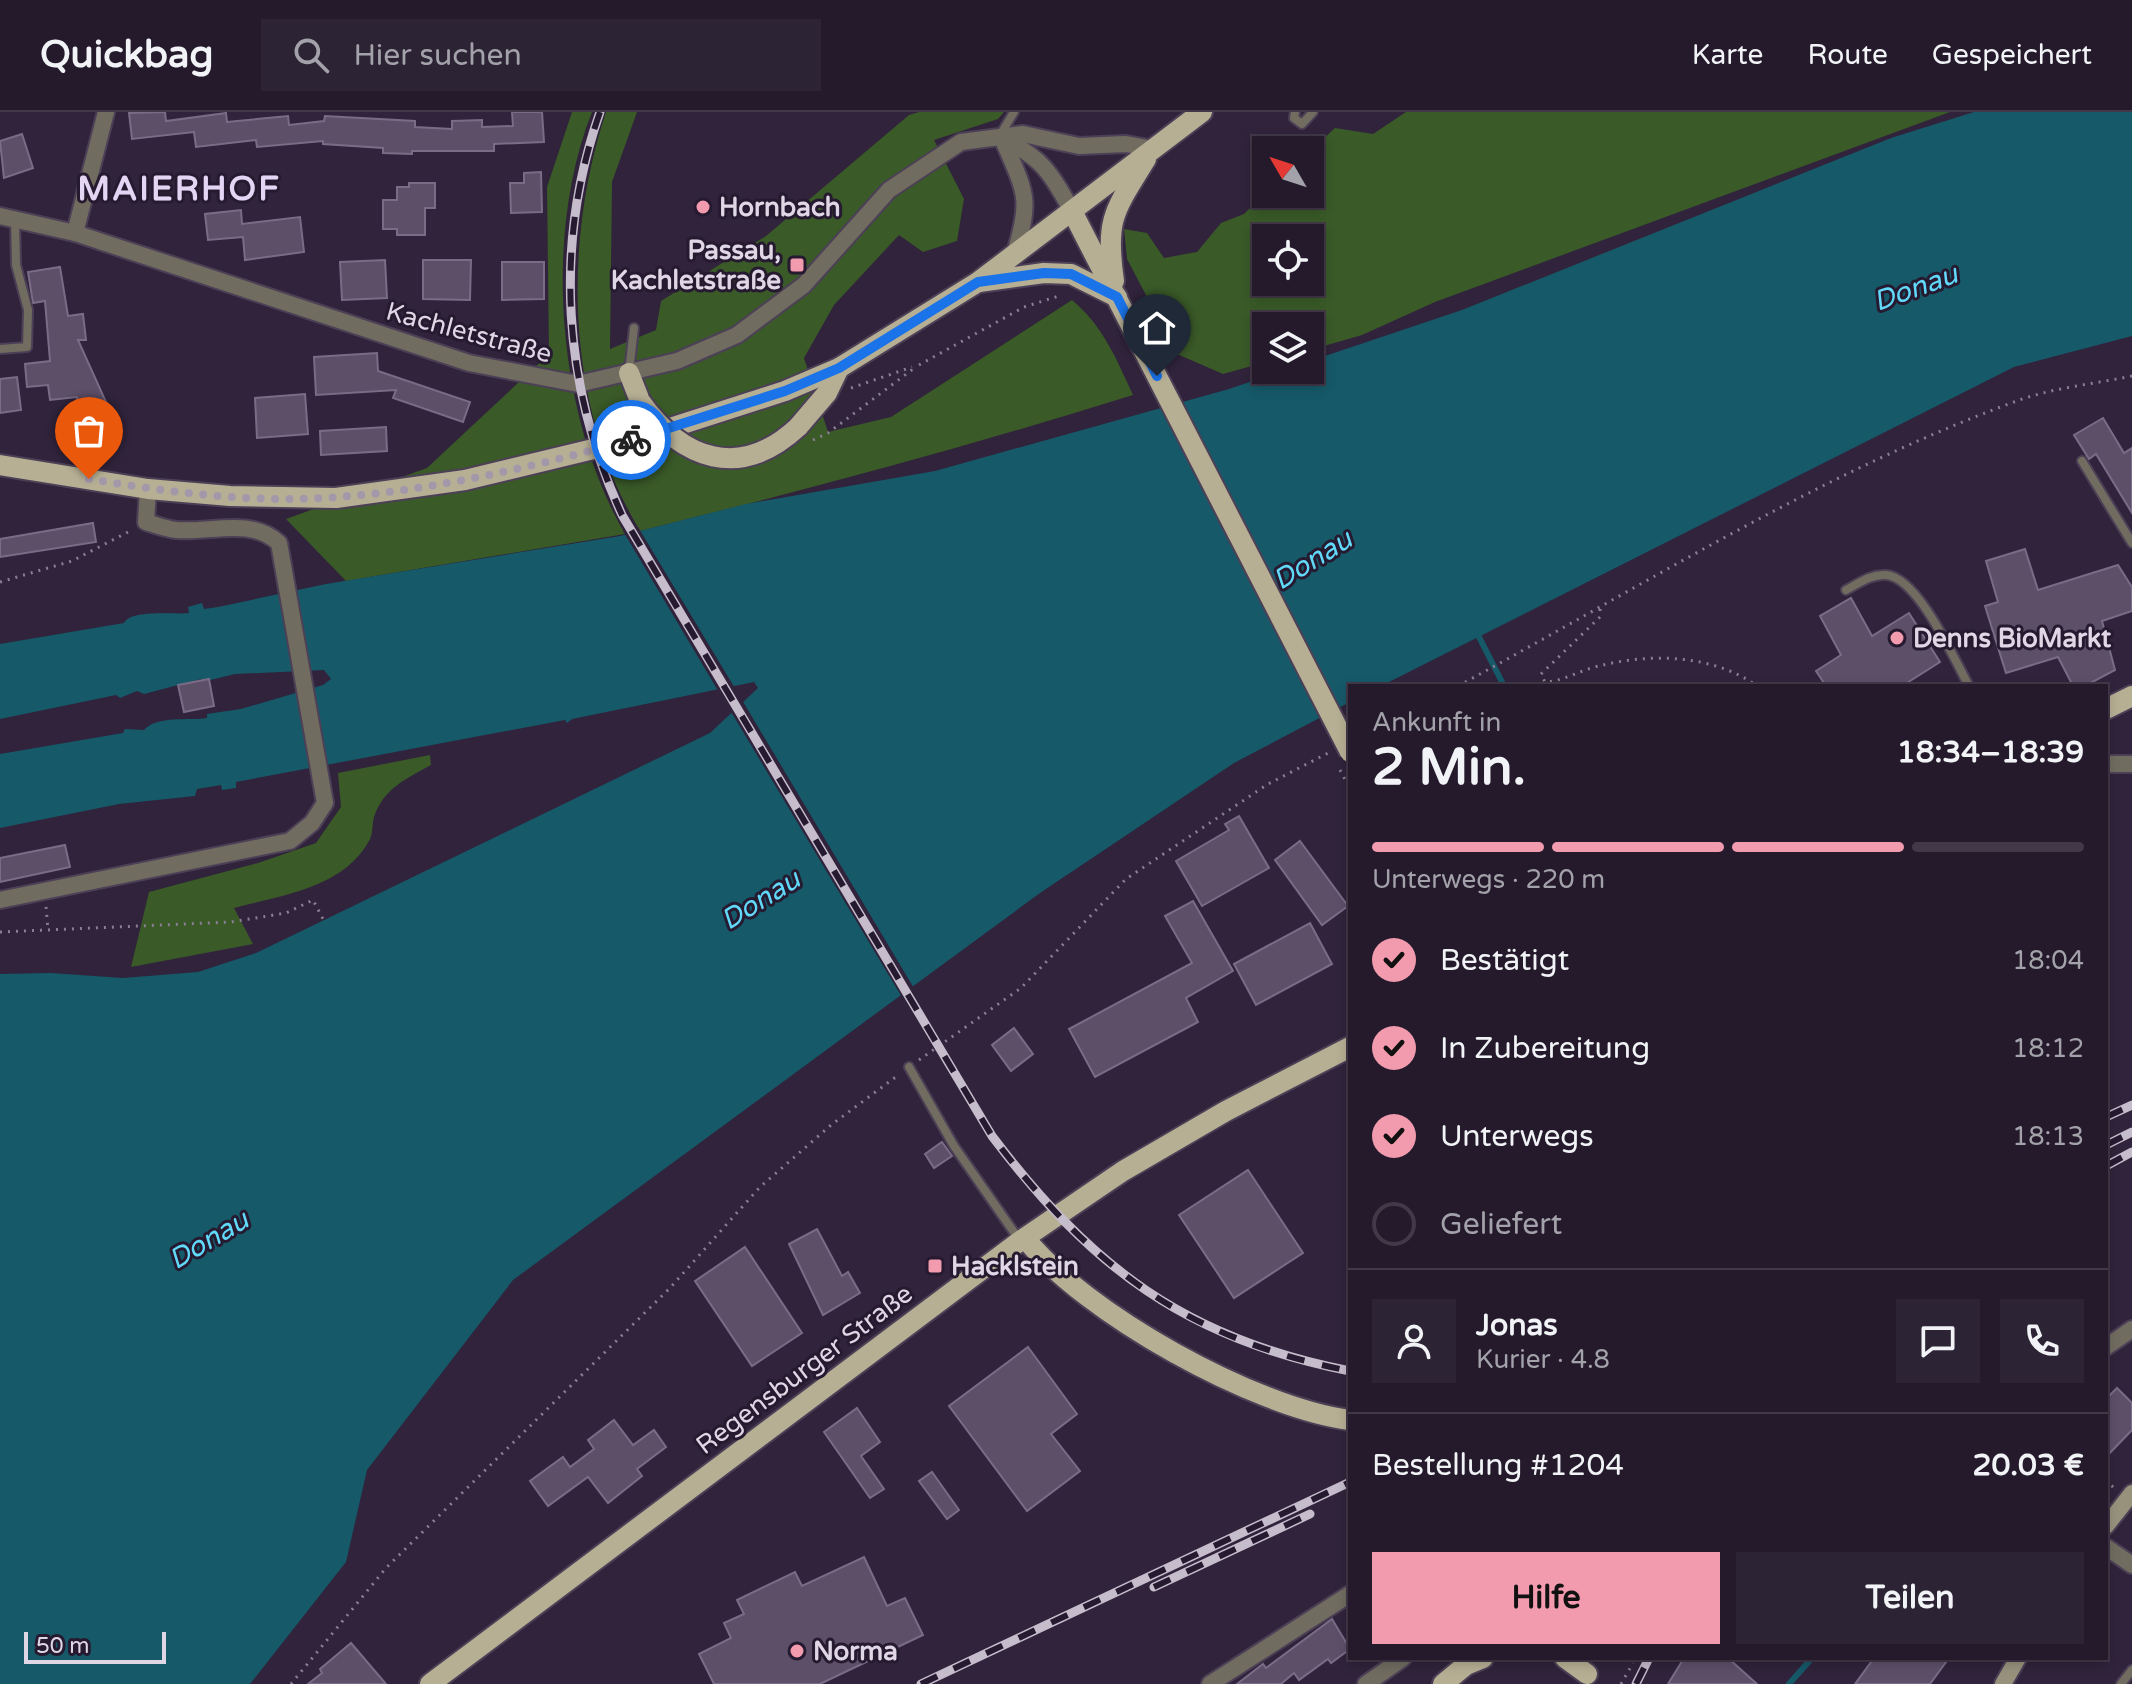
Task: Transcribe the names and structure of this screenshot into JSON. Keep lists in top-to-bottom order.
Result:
{
  "streets": {
    "main road": ["Regensburger Straße"],
    "street": ["Kachletstraße"]
  },
  "districts": ["MAIERHOF"],
  "water": ["Donau"],
  "places": {
    "other": ["Hornbach", "Denns BioMarkt", "Norma"],
    "transit": ["Passau, Kachletstraße", "Hacklstein"]
  },
  "scale_bar": "50 m",
  "north": "top left",
  "page": {
    "header": "Quickbag",
    "search": "Hier suchen",
    "nav": ["Karte", "Route", "Gespeichert"],
    "heading": ["2 Min.", "Ankunft in", "18:34–18:39"],
    "panel": [
      "Jonas",
      "Kurier · 4.8",
      "Bestellung #1204",
      "20.03 €"
    ],
    "bar": "Unterwegs · 220 m",
    "list": [
      ["Bestätigt", "18:04"],
      ["In Zubereitung", "18:12"],
      ["Unterwegs", "18:13"],
      "Geliefert"
    ],
    "buttons": ["Hilfe", "Teilen"],
    "scale": "50 m"
  }
}
